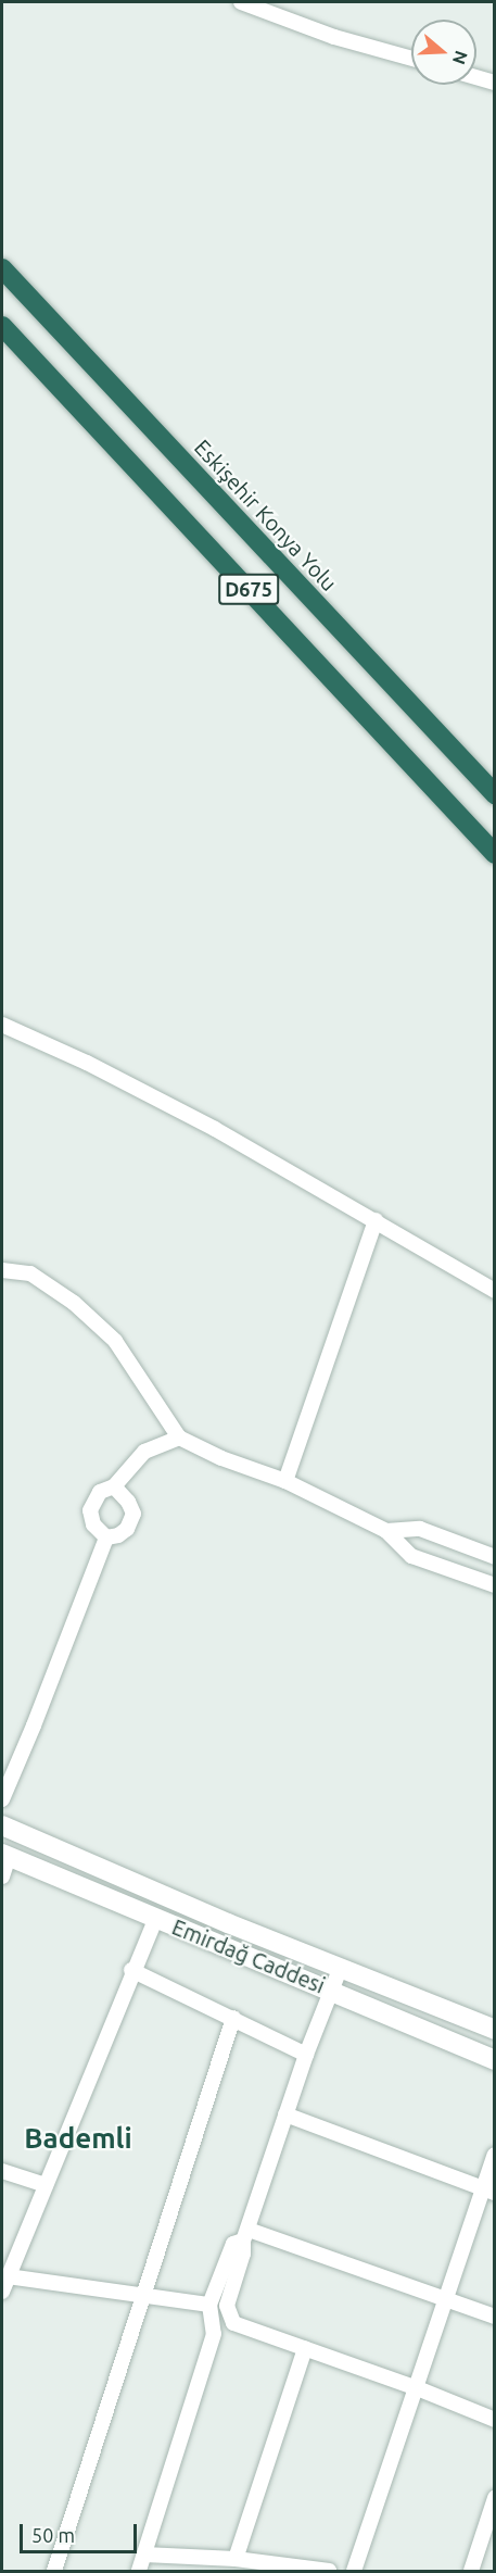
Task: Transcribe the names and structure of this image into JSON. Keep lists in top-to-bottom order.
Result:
{
  "streets": {
    "highway": ["Eskişehir Konya Yolu", "D675"],
    "main road": ["Emirdağ Caddesi"]
  },
  "districts": ["Bademli"],
  "scale_bar": "50 m",
  "north": "right"
}
